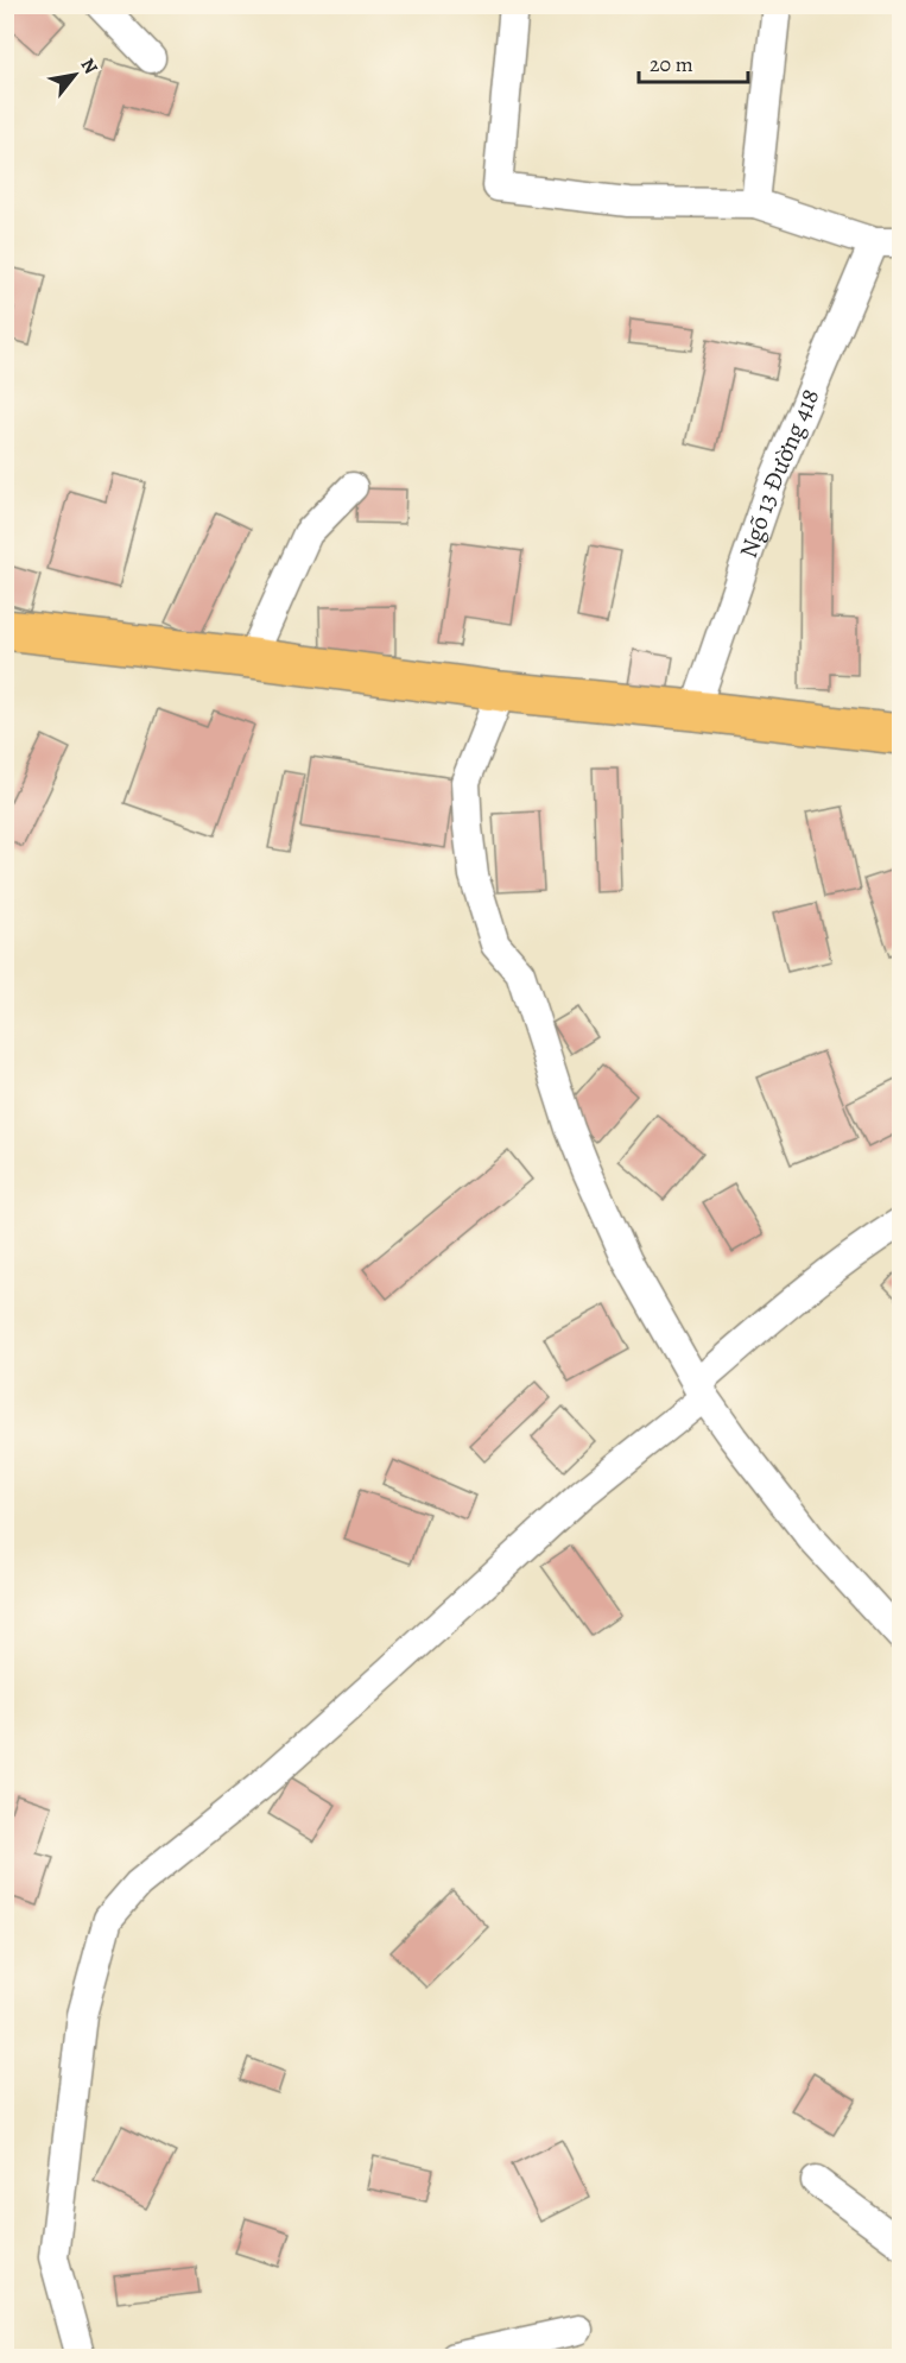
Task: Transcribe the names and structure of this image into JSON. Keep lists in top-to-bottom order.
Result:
{
  "streets": {
    "street": ["Ngõ 13 Đường 418"]
  },
  "scale_bar": "20 m",
  "north": "top right"
}
